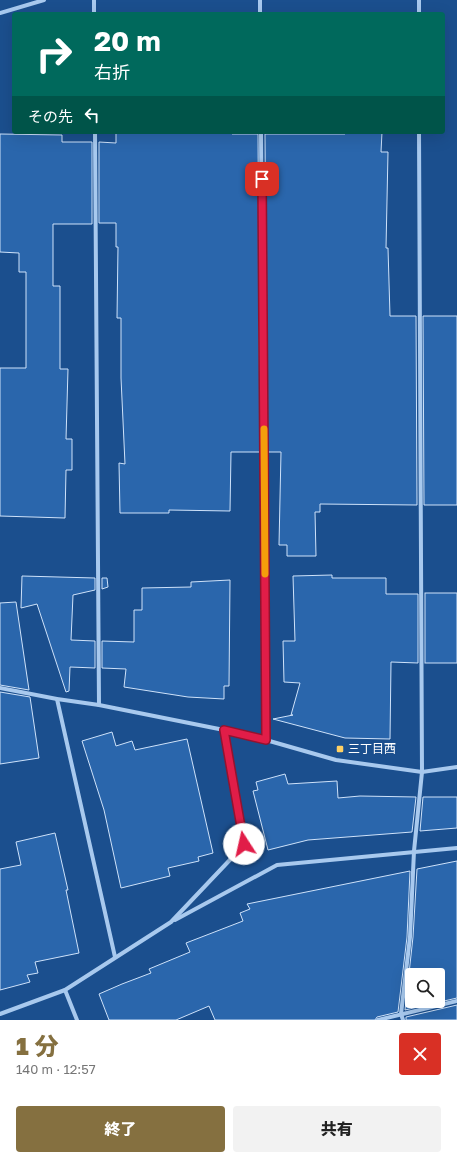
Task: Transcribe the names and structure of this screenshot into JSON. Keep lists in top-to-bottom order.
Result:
{
  "places": {
    "transit": ["三丁目西"]
  },
  "page": {
    "turn": ["20 m", "右折"],
    "then": "その先",
    "heading": ["1 分", "140 m · 12:57"],
    "buttons": ["終了", "共有"]
  }
}
